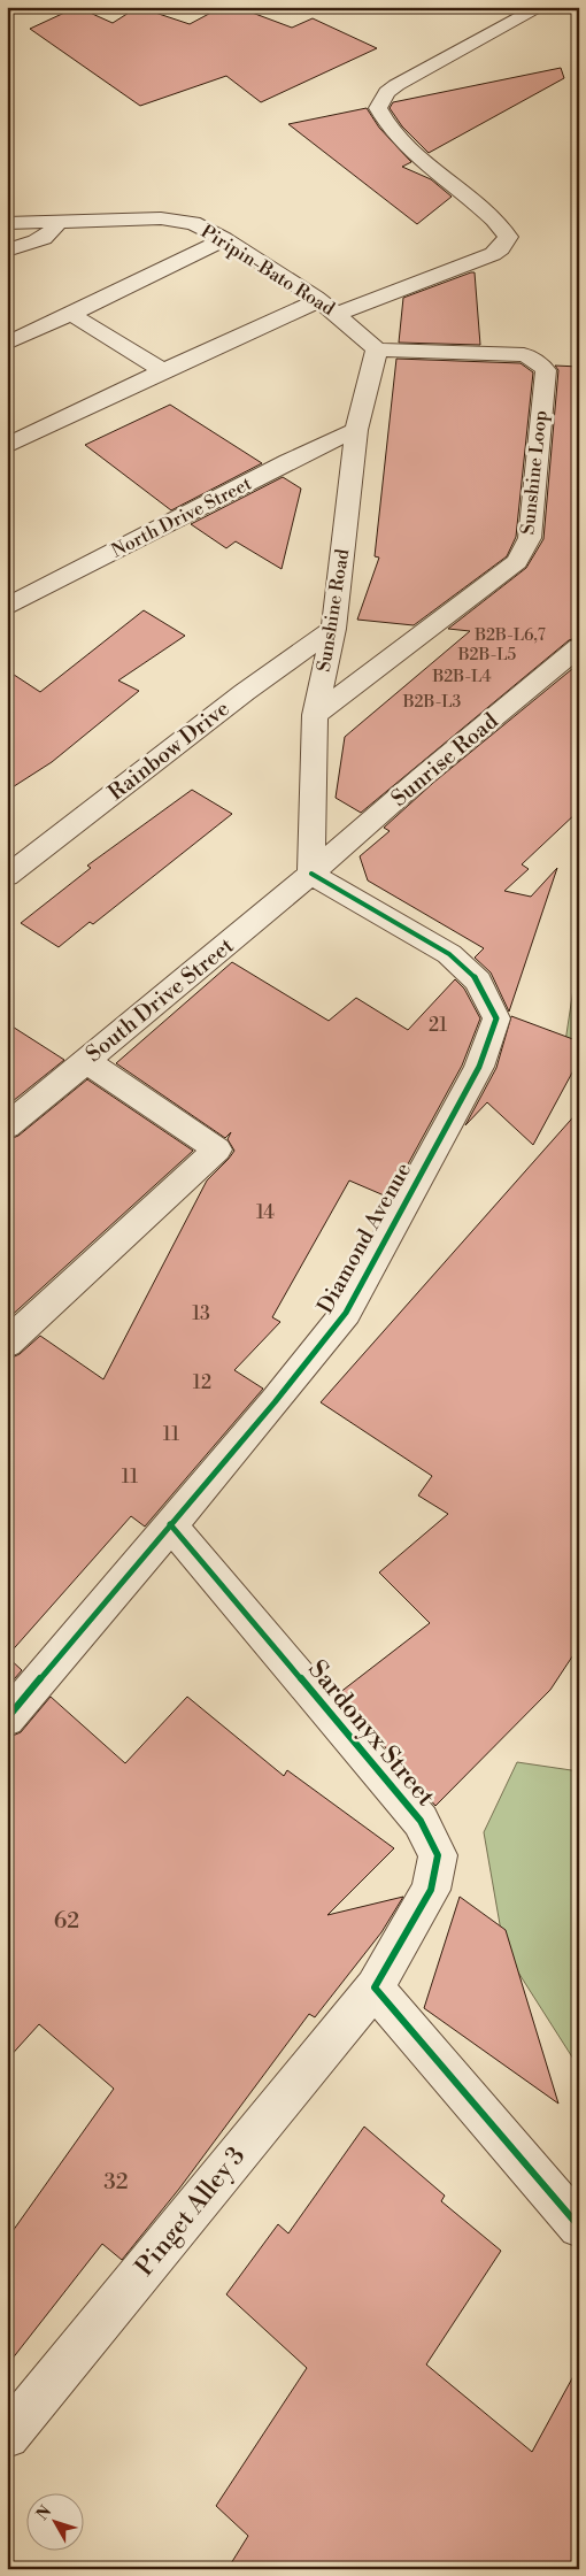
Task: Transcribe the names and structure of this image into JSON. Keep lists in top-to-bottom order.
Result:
{
  "streets": {
    "street": [
      "Piripin-Bato Road",
      "Sunshine Loop",
      "North Drive Street",
      "Sunshine Road",
      "Rainbow Drive",
      "Sunrise Road",
      "South Drive Street",
      "Diamond Avenue",
      "Sardonyx Street",
      "Pinget Alley 3"
    ]
  },
  "crossings": [
    ["Piripin-Bato Road", "Sunshine Loop"],
    ["Piripin-Bato Road", "Sunshine Road"],
    ["Sunshine Loop", "Sunshine Road"],
    ["North Drive Street", "Sunshine Road"],
    ["Sunshine Road", "Rainbow Drive"],
    ["Sunshine Road", "Sunrise Road"],
    ["Sunshine Road", "South Drive Street"],
    ["Sunshine Road", "Diamond Avenue"],
    ["Sunrise Road", "South Drive Street"],
    ["Sunrise Road", "Diamond Avenue"],
    ["South Drive Street", "Diamond Avenue"],
    ["Diamond Avenue", "Sardonyx Street"],
    ["Sardonyx Street", "Pinget Alley 3"]
  ],
  "house_numbers": [
    "B2B-L6,7",
    "B2B-L5",
    "B2B-L4",
    "B2B-L3",
    "21",
    "14",
    "13",
    "12",
    "11",
    "11",
    "62",
    "32"
  ],
  "north": "top left"
}
